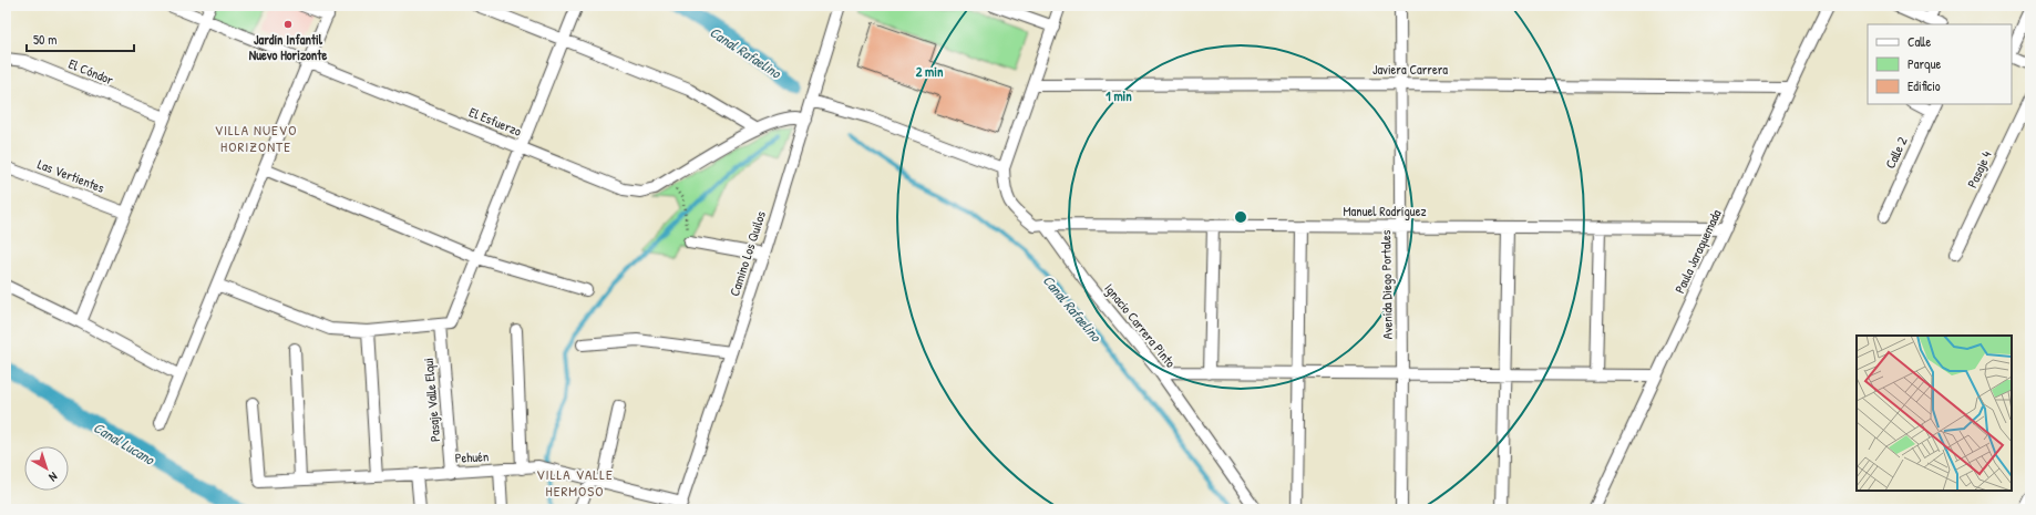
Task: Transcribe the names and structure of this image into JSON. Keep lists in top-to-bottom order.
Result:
{
  "streets": {
    "street": [
      "Javiera Carrera",
      "El Cóndor",
      "El Esfuerzo",
      "Calle 2",
      "Pasaje 4",
      "Las Vertientes",
      "Manuel Rodríguez",
      "Paula Jaraquemada",
      "Camino Los Quilos",
      "Avenida Diego Portales",
      "Ignacio Carrera Pinto",
      "Pasaje Valle Elqui",
      "Pehuén"
    ]
  },
  "crossings": [
    ["Javiera Carrera", "Paula Jaraquemada"],
    ["Javiera Carrera", "Avenida Diego Portales"],
    ["El Esfuerzo", "Camino Los Quilos"],
    ["Manuel Rodríguez", "Paula Jaraquemada"],
    ["Manuel Rodríguez", "Avenida Diego Portales"],
    ["Manuel Rodríguez", "Ignacio Carrera Pinto"],
    ["Camino Los Quilos", "Pehuén"],
    ["Pasaje Valle Elqui", "Pehuén"]
  ],
  "districts": ["VILLA NUEVO HORIZONTE", "VILLA VALLE HERMOSO"],
  "water": ["Canal Rafaelino", "Canal Lucano"],
  "places": ["Jardín Infantil Nuevo Horizonte"],
  "legend": ["Calle", "Parque", "Edificio"],
  "scale_bar": "50 m",
  "north": "bottom right",
  "rings": ["2 min", "1 min"]
}
